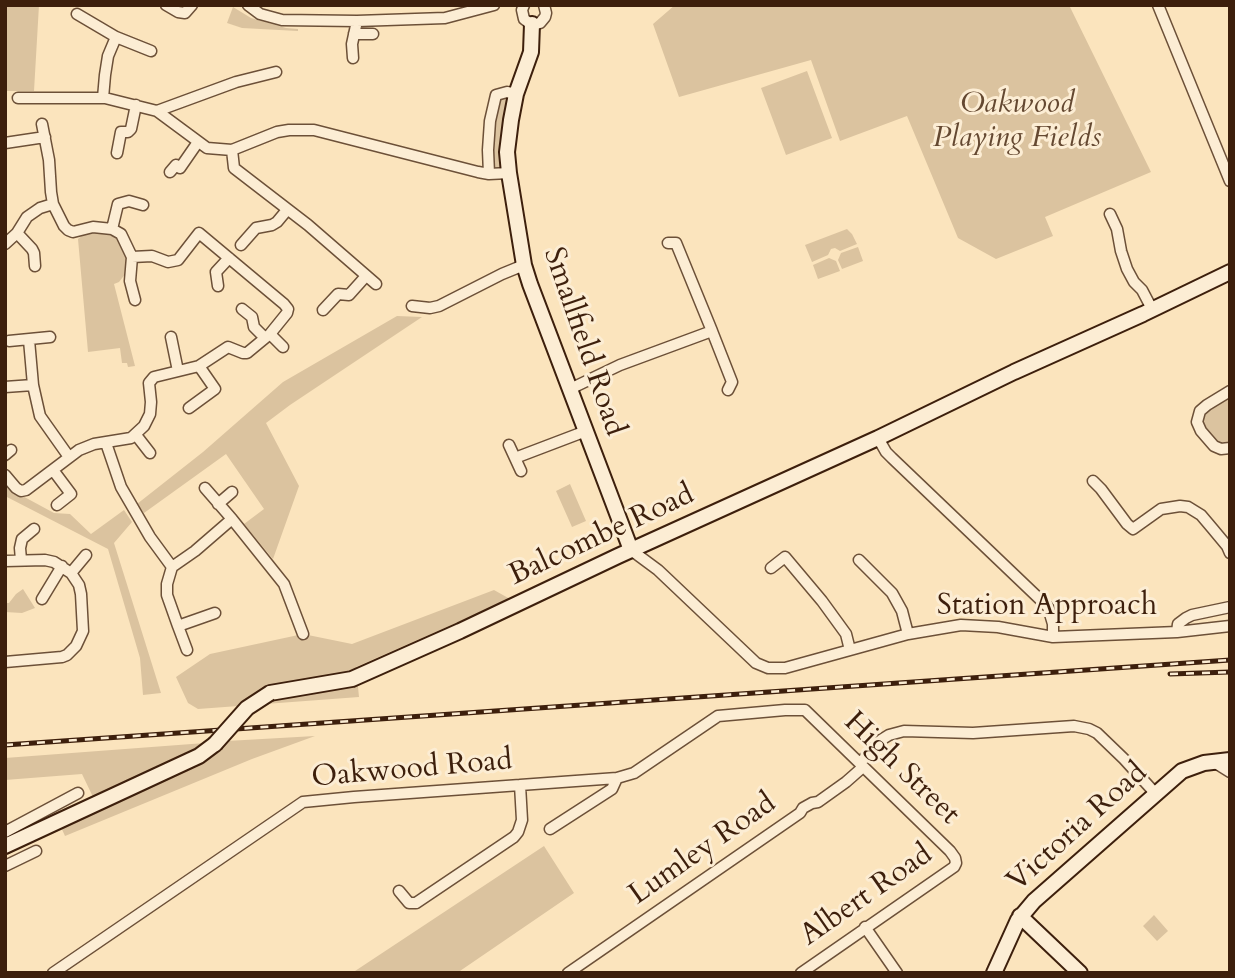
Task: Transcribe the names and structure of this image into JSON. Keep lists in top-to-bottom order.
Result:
{
  "streets": {
    "main road": ["Smallfield Road", "Balcombe Road", "Victoria Road"],
    "street": [
      "Station Approach",
      "High Street",
      "Oakwood Road",
      "Lumley Road",
      "Albert Road"
    ]
  },
  "crossings": [
    ["Smallfield Road", "Balcombe Road"],
    ["Smallfield Road", "Station Approach"],
    ["Balcombe Road", "Station Approach"],
    ["High Street", "Oakwood Road"],
    ["High Street", "Lumley Road"],
    ["High Street", "Albert Road"],
    ["Victoria Road", "Lumley Road"]
  ],
  "parks": ["Oakwood Playing Fields"]
}
